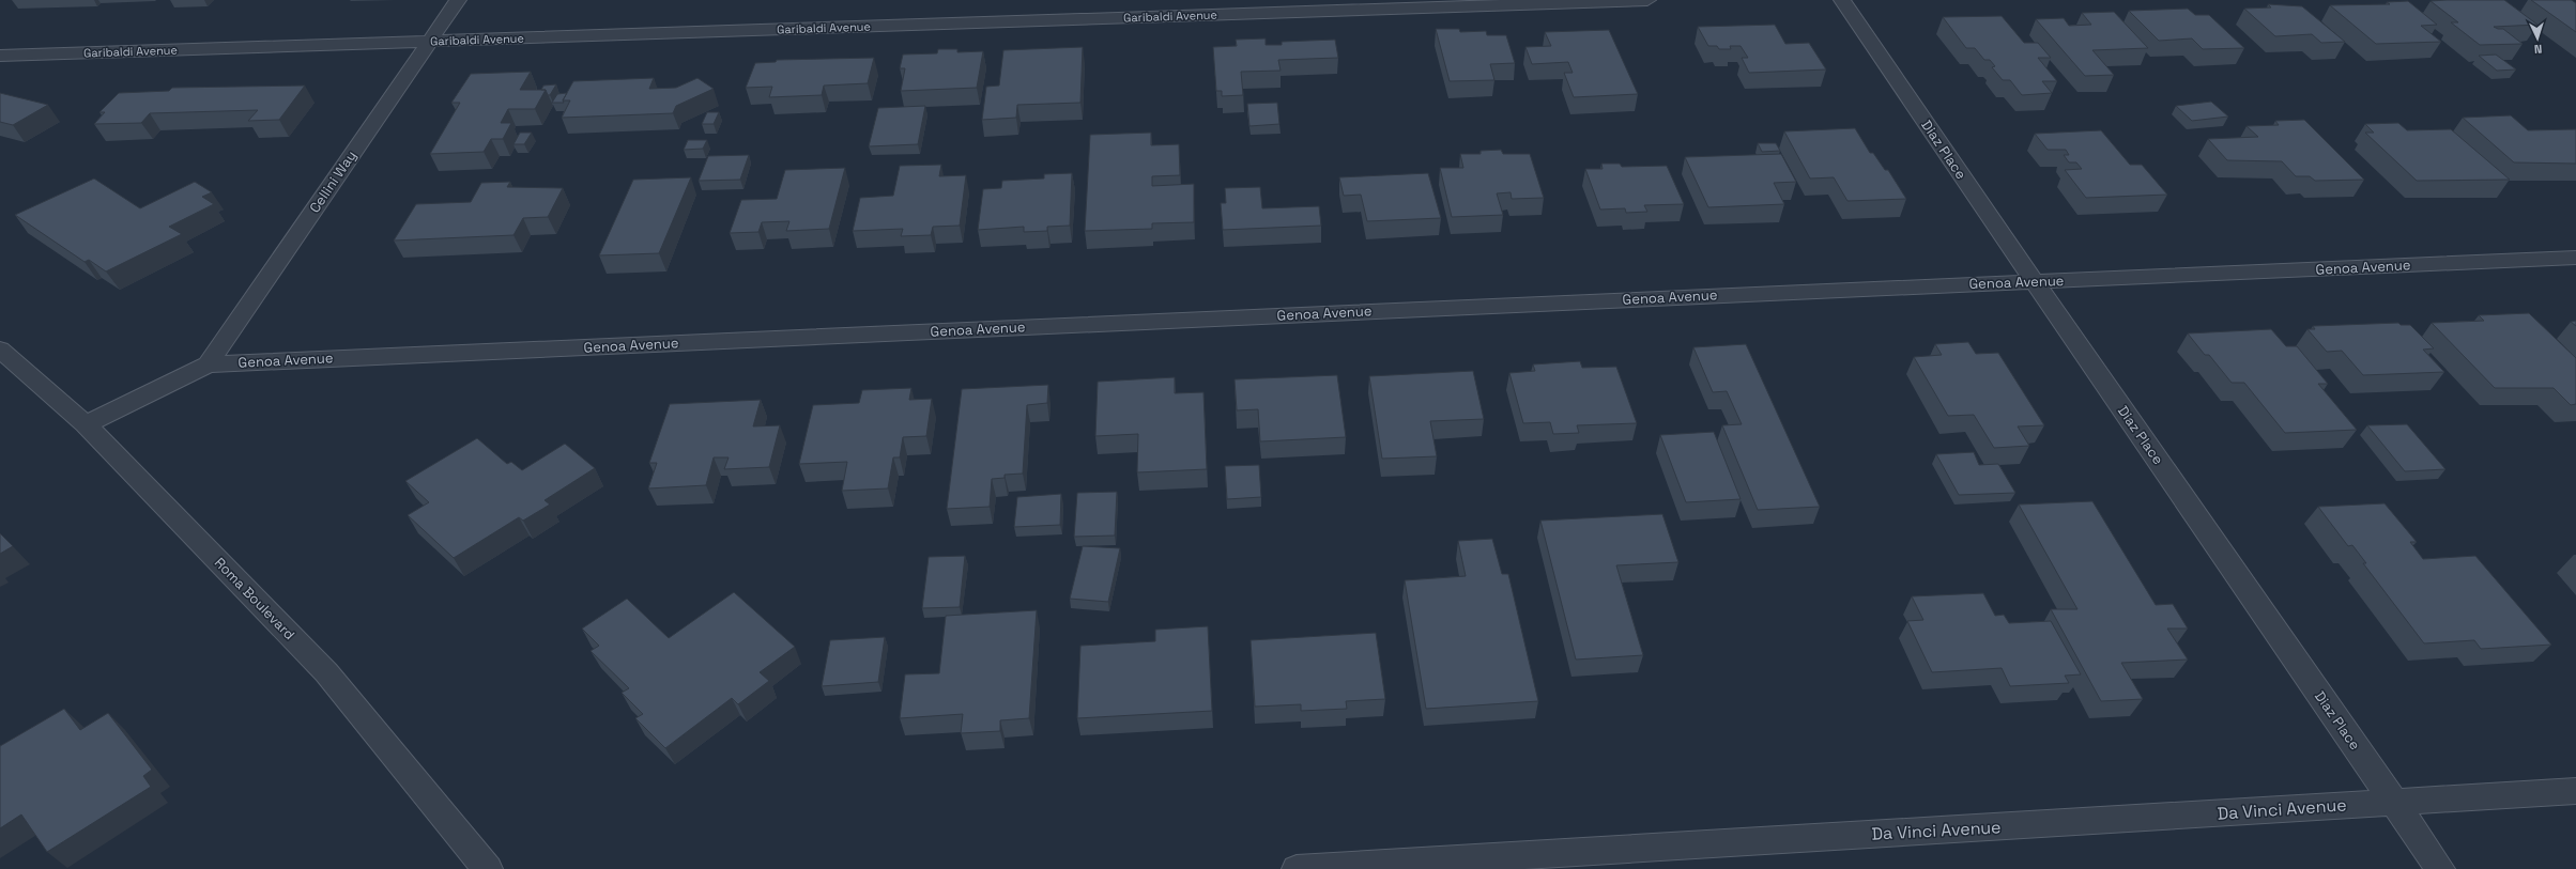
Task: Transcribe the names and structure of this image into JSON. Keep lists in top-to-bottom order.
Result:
{
  "streets": {
    "street": [
      "Garibaldi Avenue",
      "Diaz Place",
      "Cellini Way",
      "Genoa Avenue",
      "Roma Boulevard",
      "Da Vinci Avenue"
    ]
  },
  "crossings": [
    ["Garibaldi Avenue", "Cellini Way"],
    ["Diaz Place", "Genoa Avenue"],
    ["Diaz Place", "Da Vinci Avenue"],
    ["Cellini Way", "Genoa Avenue"],
    ["Genoa Avenue", "Roma Boulevard"]
  ],
  "north": "bottom"
}
